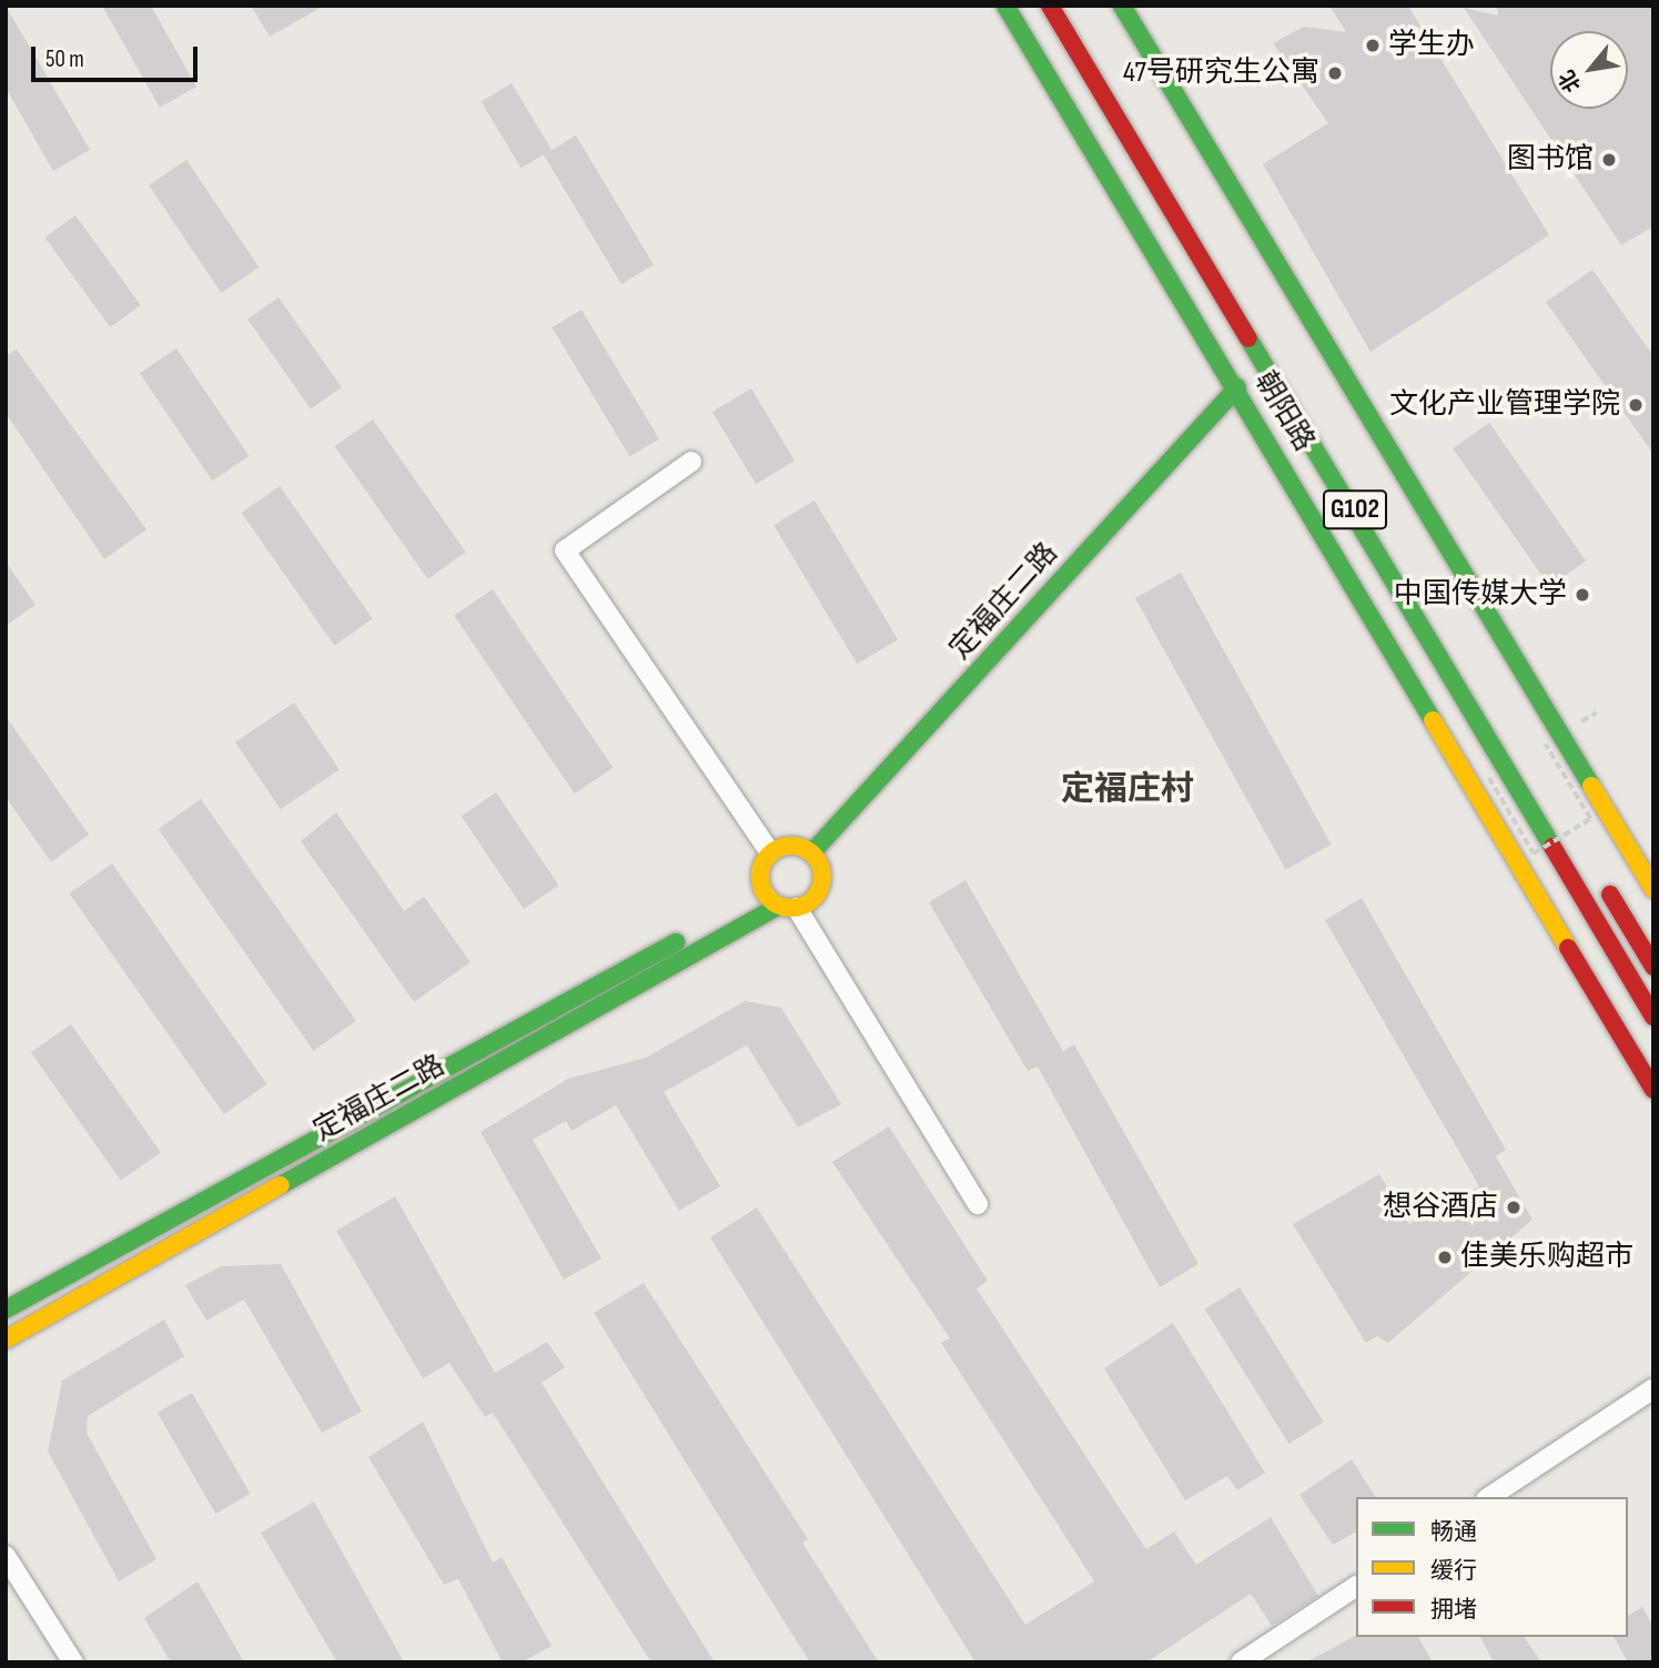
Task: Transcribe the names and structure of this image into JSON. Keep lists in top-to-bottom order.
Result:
{
  "streets": {
    "main road": ["朝阳路", "G102", "定福庄二路"]
  },
  "crossings": [
    ["朝阳路", "定福庄二路"]
  ],
  "districts": ["定福庄村"],
  "places": [
    "学生办",
    "47号研究生公寓",
    "图书馆",
    "文化产业管理学院",
    "中国传媒大学",
    "想谷酒店",
    "佳美乐购超市"
  ],
  "legend": ["畅通", "缓行", "拥堵"],
  "scale_bar": "50 m",
  "north": "bottom left"
}
